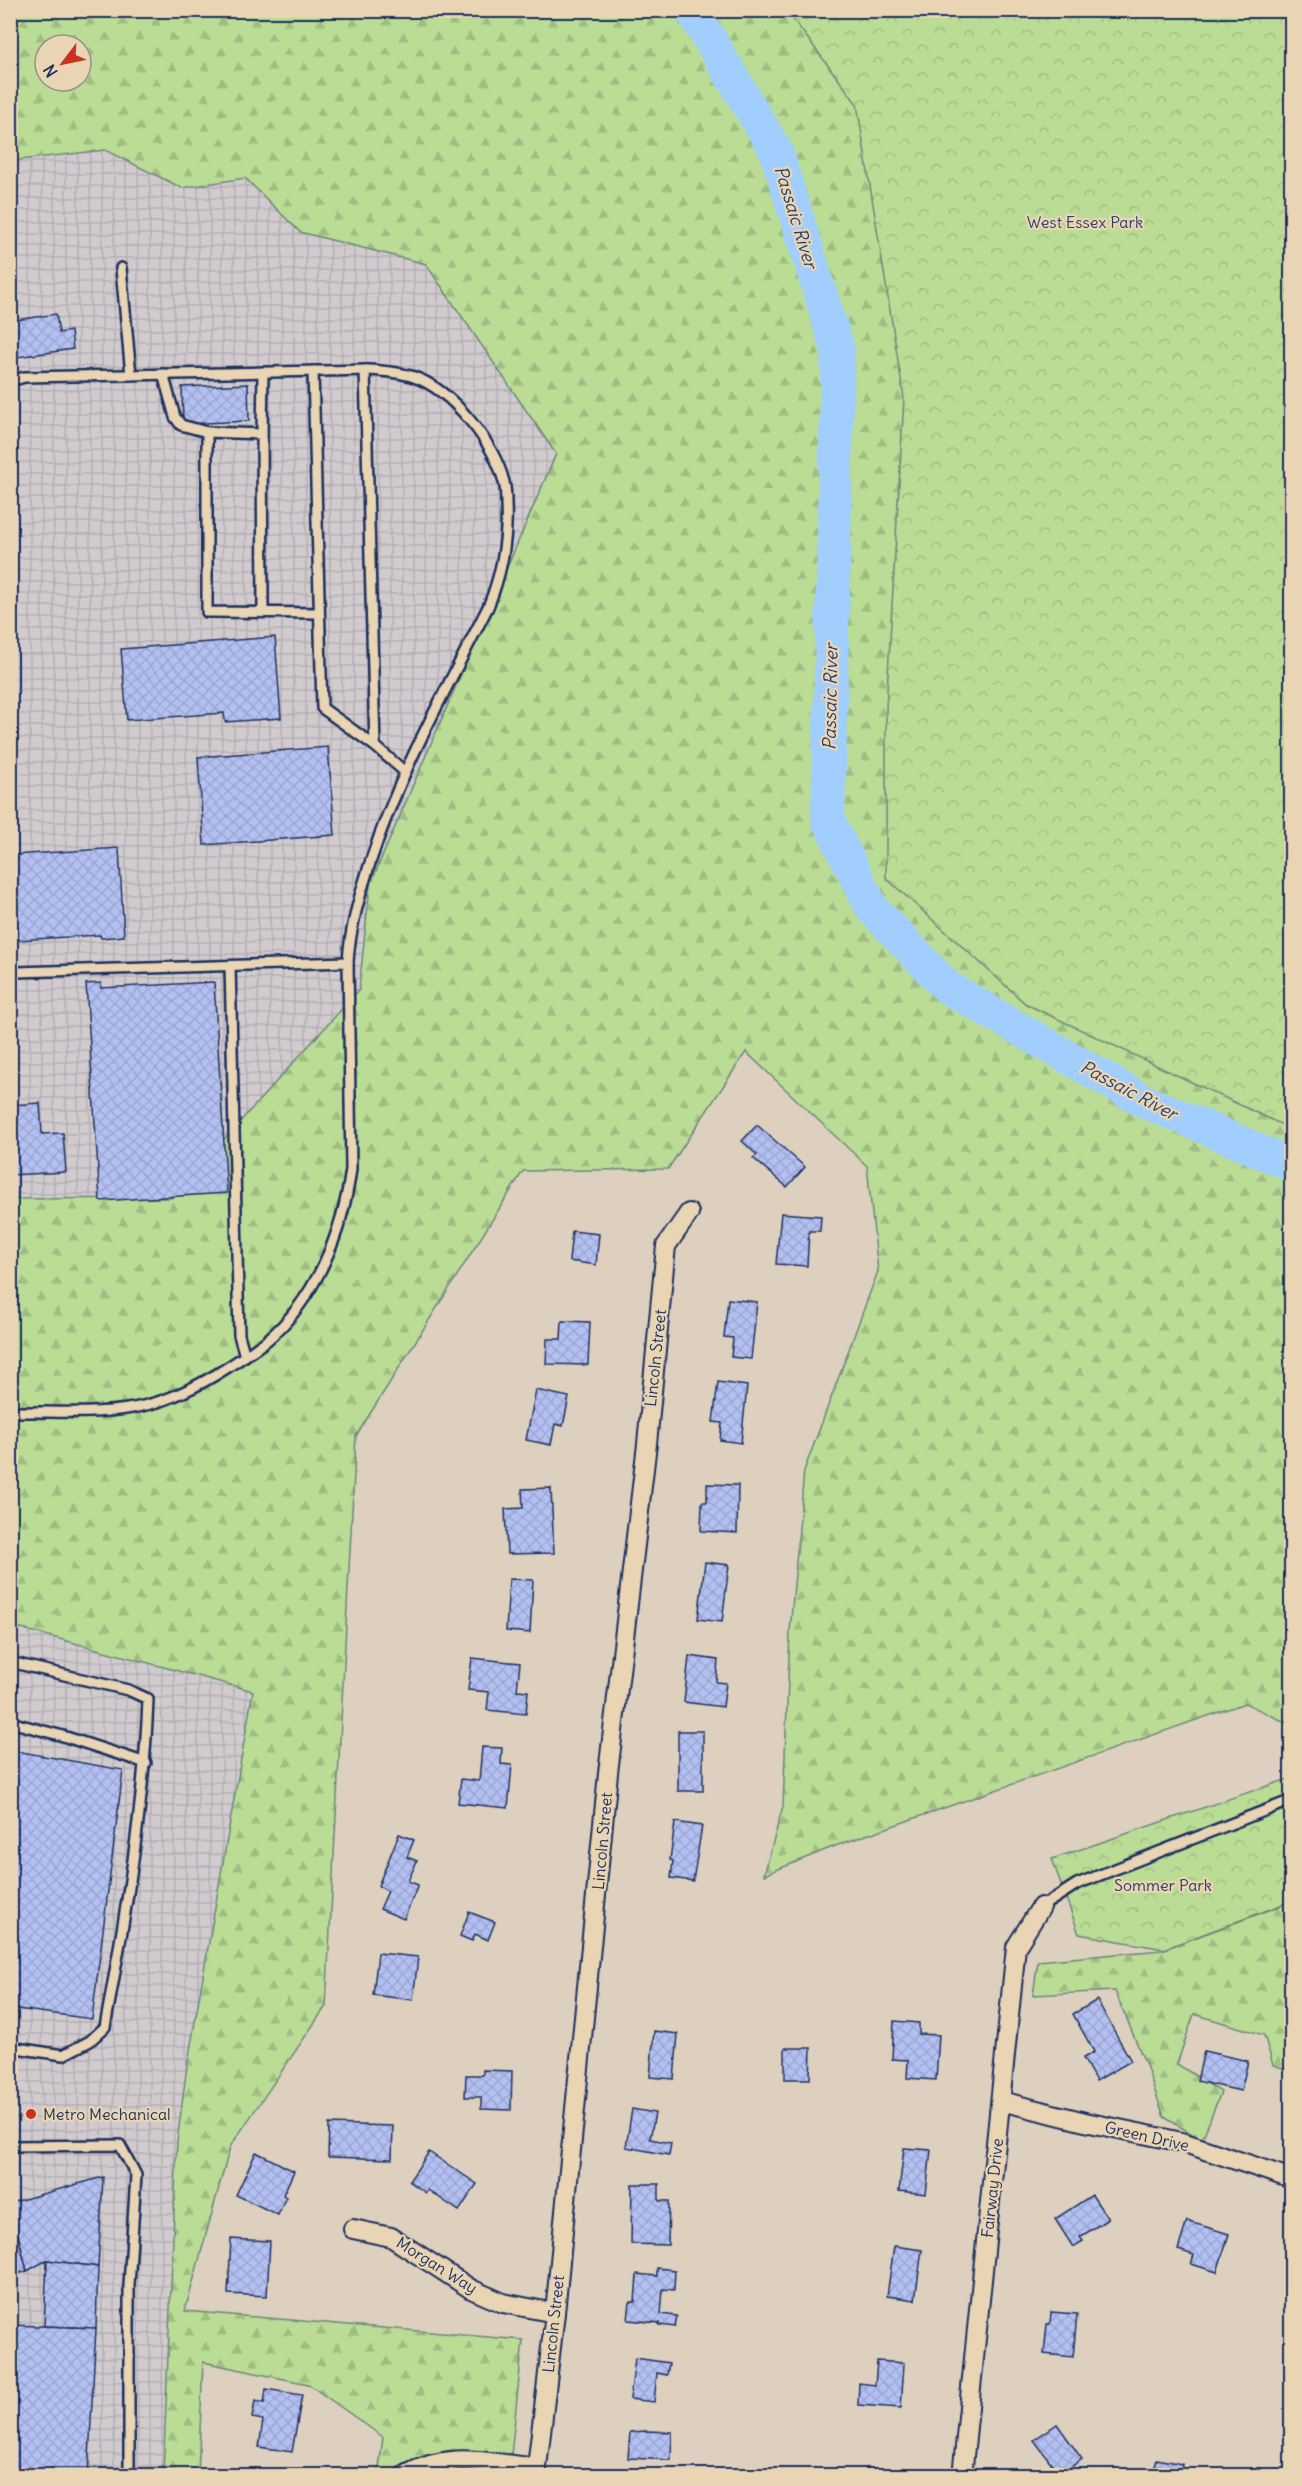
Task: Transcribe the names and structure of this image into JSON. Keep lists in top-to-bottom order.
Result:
{
  "streets": {
    "street": [
      "Lincoln Street",
      "Green Drive",
      "Fairway Drive",
      "Morgan Way"
    ]
  },
  "crossings": [
    ["Lincoln Street", "Morgan Way"],
    ["Green Drive", "Fairway Drive"]
  ],
  "water": ["Passaic River"],
  "parks": ["West Essex Park", "Sommer Park"],
  "places": ["Metro Mechanical"],
  "north": "bottom left"
}
